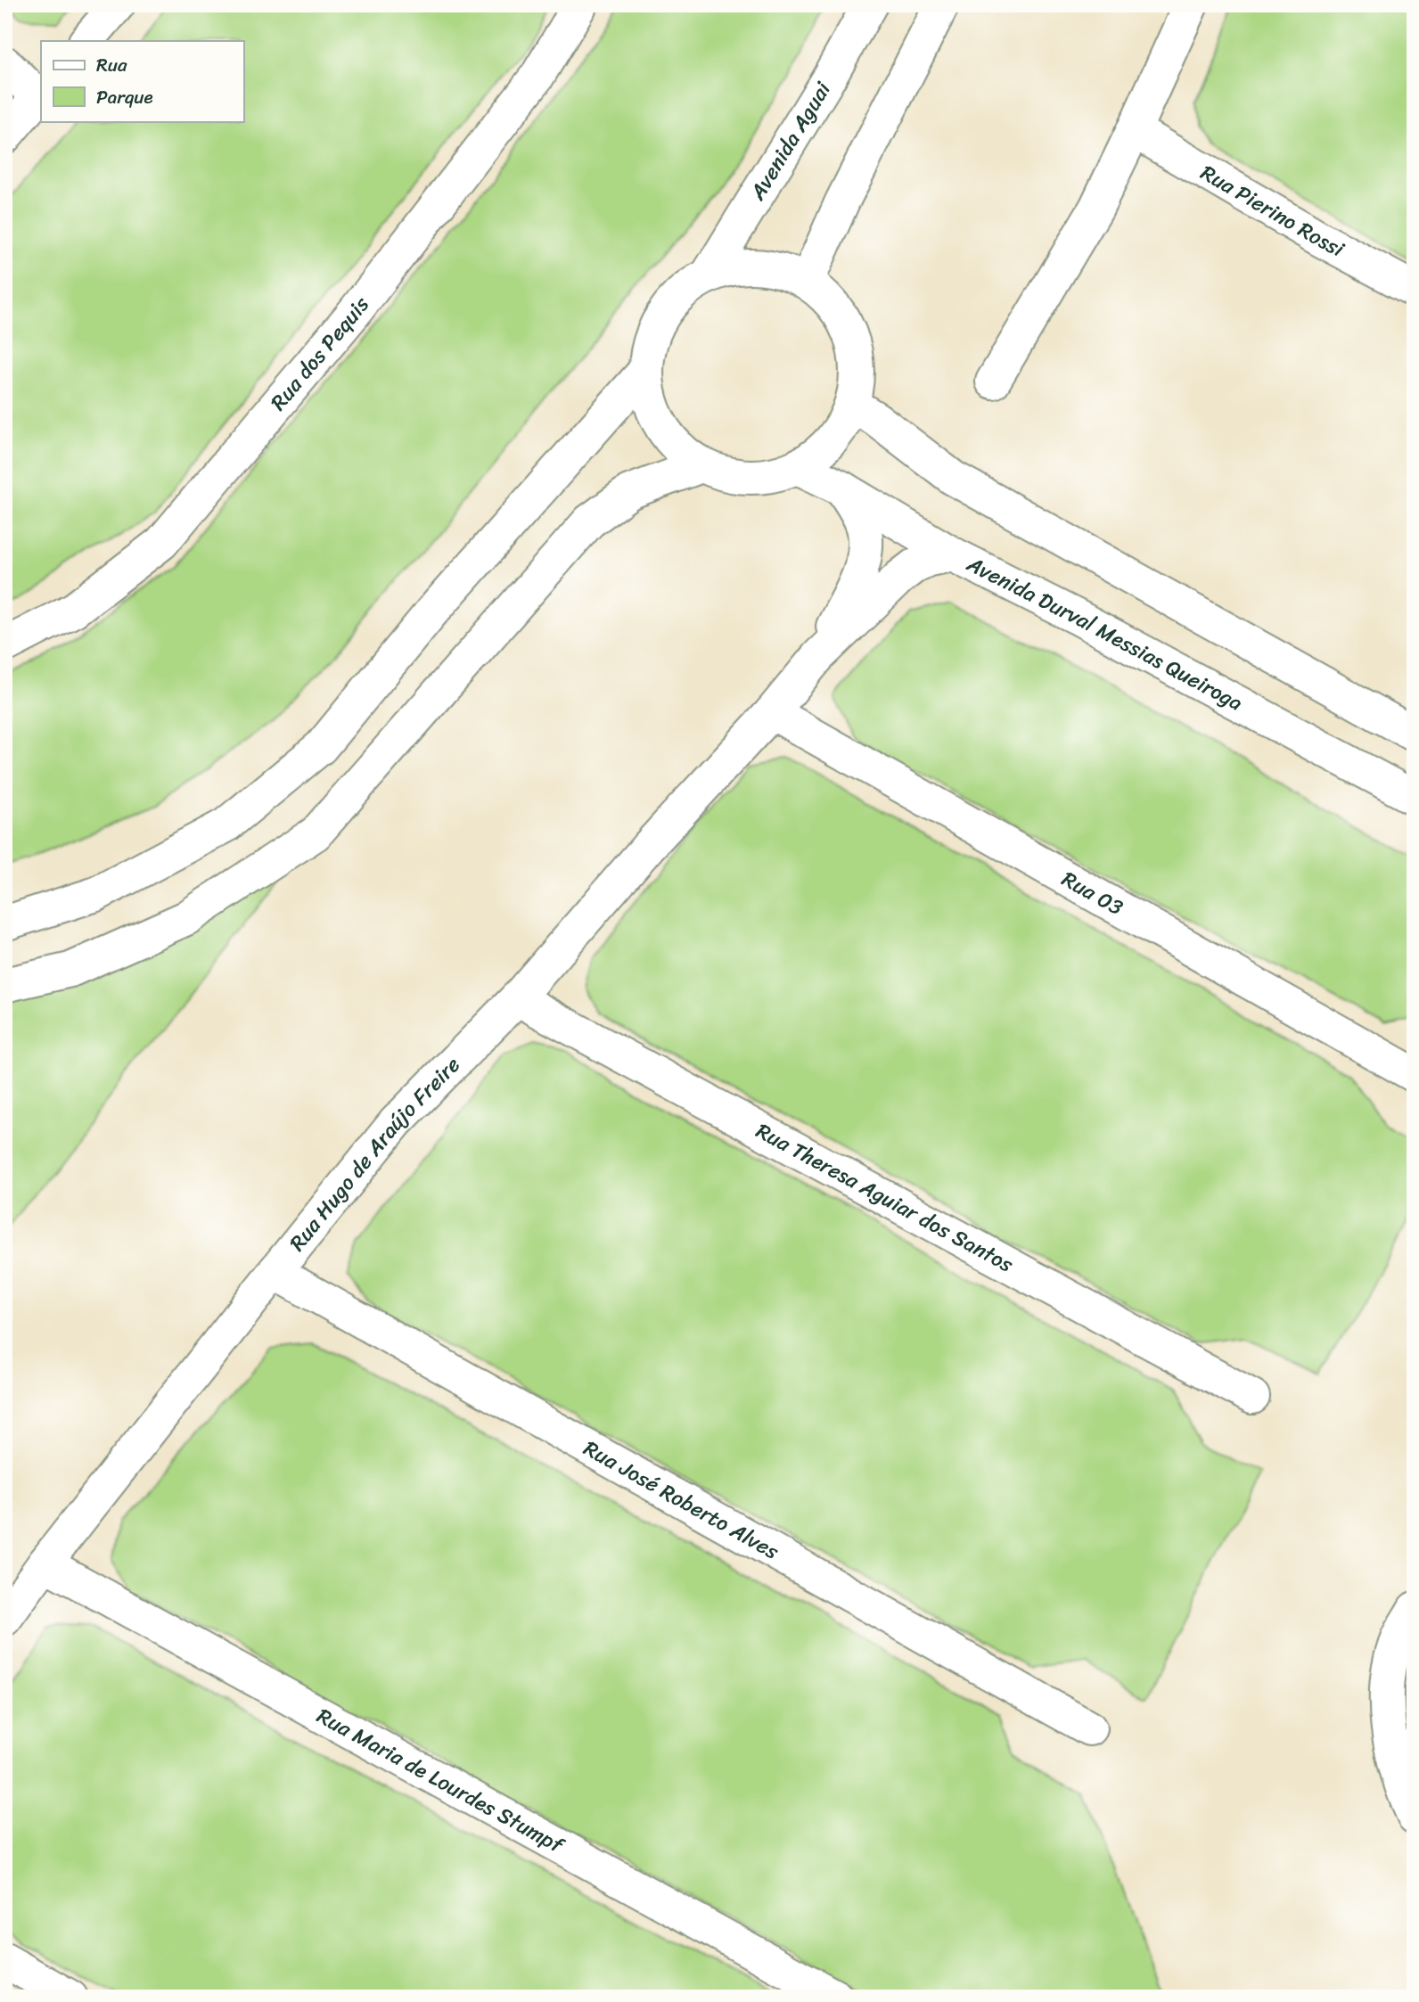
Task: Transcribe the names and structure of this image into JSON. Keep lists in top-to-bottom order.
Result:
{
  "streets": {
    "street": [
      "Avenida Aguai",
      "Rua Pierino Rossi",
      "Rua dos Pequis",
      "Avenida Durval Messias Queiroga",
      "Rua 03",
      "Rua Hugo de Araújo Freire",
      "Rua Theresa Aguiar dos Santos",
      "Rua José Roberto Alves",
      "Rua Maria de Lourdes Stumpf"
    ]
  },
  "crossings": [
    ["Avenida Aguai", "Avenida Durval Messias Queiroga"],
    ["Rua 03", "Rua Hugo de Araújo Freire"],
    ["Rua Hugo de Araújo Freire", "Rua Theresa Aguiar dos Santos"],
    ["Rua Hugo de Araújo Freire", "Rua José Roberto Alves"],
    ["Rua Hugo de Araújo Freire", "Rua Maria de Lourdes Stumpf"]
  ],
  "legend": ["Rua", "Parque"]
}
